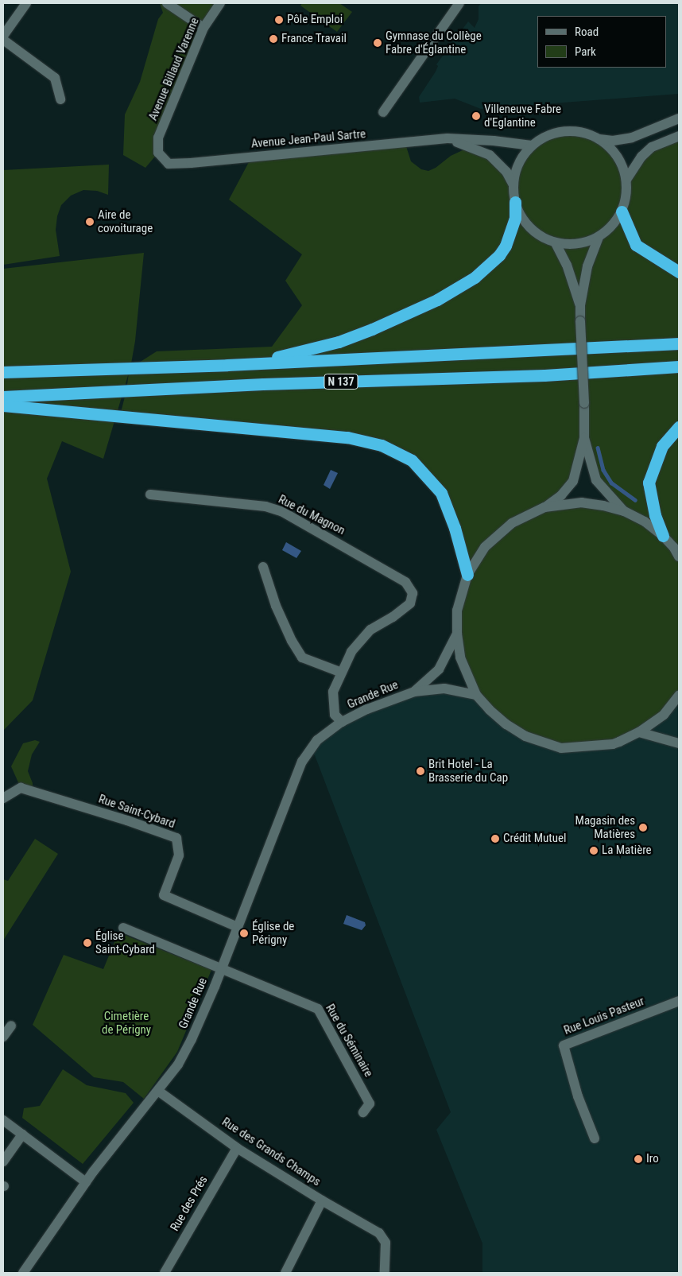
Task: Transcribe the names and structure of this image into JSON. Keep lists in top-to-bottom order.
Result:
{
  "streets": {
    "highway": ["N 137"],
    "street": [
      "Avenue Billaud Varenne",
      "Avenue Jean-Paul Sartre",
      "Rue du Magnon",
      "Grande Rue",
      "Rue Saint-Cybard",
      "Rue Louis Pasteur",
      "Rue du Séminaire",
      "Rue des Grands Champs",
      "Rue des Prés"
    ]
  },
  "crossings": [
    ["Avenue Billaud Varenne", "Avenue Jean-Paul Sartre"],
    ["Rue du Magnon", "Grande Rue"],
    ["Grande Rue", "Rue Saint-Cybard"],
    ["Grande Rue", "Rue du Séminaire"],
    ["Grande Rue", "Rue des Grands Champs"],
    ["Rue des Grands Champs", "Rue des Prés"]
  ],
  "parks": ["Cimetière de Périgny"],
  "places": [
    "Pôle Emploi",
    "France Travail",
    "Gymnase du Collège Fabre d'Églantine",
    "Villeneuve Fabre d'Eglantine",
    "Aire de covoiturage",
    "Brit Hotel - La Brasserie du Cap",
    "Magasin des Matières",
    "Crédit Mutuel",
    "La Matière",
    "Église de Périgny",
    "Église Saint-Cybard",
    "Iro"
  ],
  "legend": ["Road", "Park"]
}
